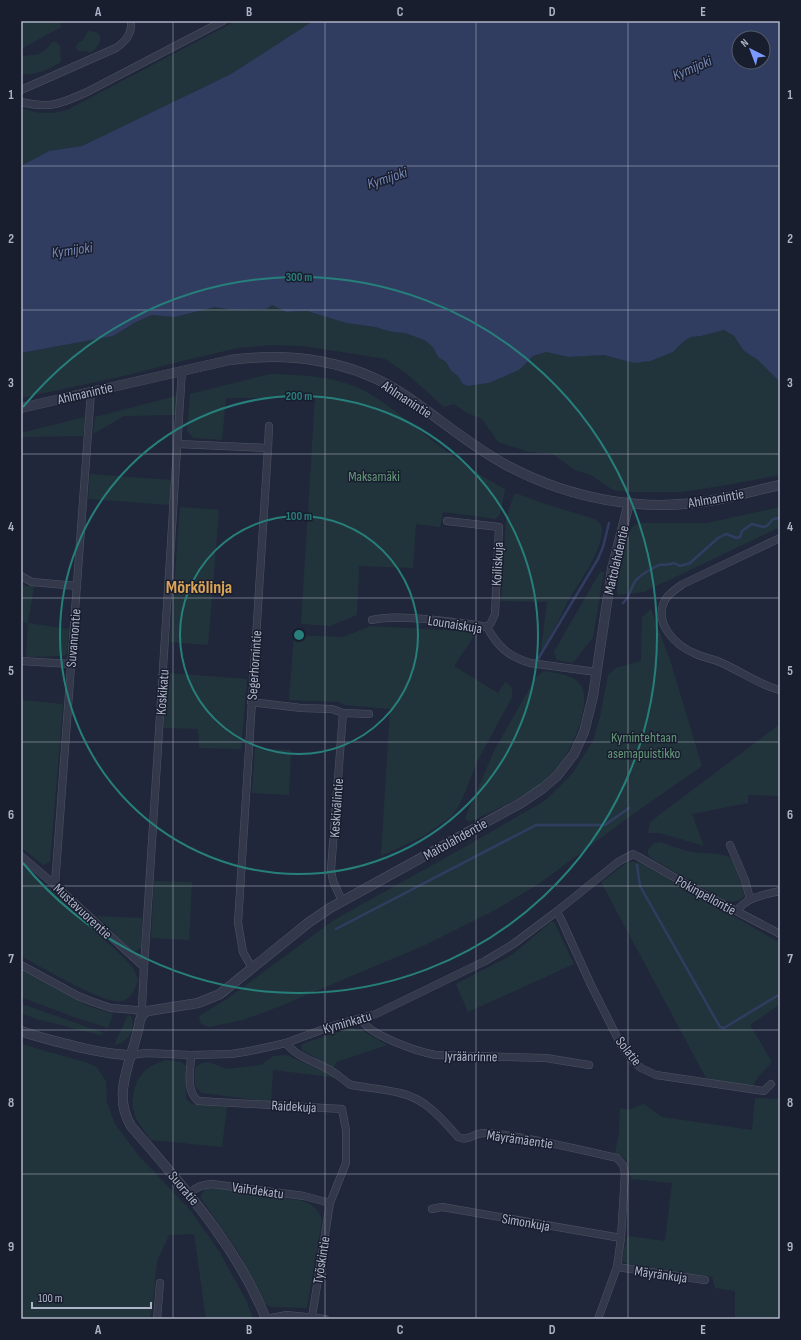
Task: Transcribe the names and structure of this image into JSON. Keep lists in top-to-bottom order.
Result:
{
  "streets": {
    "street": [
      "Ahlmanintie",
      "Maitolahdentie",
      "Koiliskuja",
      "Lounaiskuja",
      "Suvannontie",
      "Segerhornintie",
      "Koskikatu",
      "Keskivälintie",
      "Pokinpellontie",
      "Mustavuorentie",
      "Kyminkatu",
      "Solatie",
      "Jyräänrinne",
      "Raidekuja",
      "Mäyrämäentie",
      "Suoratie",
      "Vaihdekatu",
      "Simonkuja",
      "Työskintie",
      "Mäyränkuja"
    ]
  },
  "crossings": [
    ["Ahlmanintie", "Maitolahdentie"],
    ["Ahlmanintie", "Suvannontie"],
    ["Ahlmanintie", "Koskikatu"],
    ["Maitolahdentie", "Lounaiskuja"],
    ["Maitolahdentie", "Segerhornintie"],
    ["Maitolahdentie", "Koskikatu"],
    ["Maitolahdentie", "Keskivälintie"],
    ["Koiliskuja", "Lounaiskuja"],
    ["Suvannontie", "Mustavuorentie"],
    ["Koskikatu", "Mustavuorentie"],
    ["Pokinpellontie", "Kyminkatu"],
    ["Kyminkatu", "Solatie"],
    ["Kyminkatu", "Jyräänrinne"],
    ["Kyminkatu", "Raidekuja"],
    ["Kyminkatu", "Mäyrämäentie"],
    ["Kyminkatu", "Suoratie"],
    ["Raidekuja", "Vaihdekatu"],
    ["Raidekuja", "Työskintie"],
    ["Mäyrämäentie", "Simonkuja"],
    ["Mäyrämäentie", "Mäyränkuja"],
    ["Suoratie", "Vaihdekatu"],
    ["Vaihdekatu", "Työskintie"]
  ],
  "districts": ["Mörkölinja"],
  "water": ["Kymijoki"],
  "parks": ["Maksamäki", "Kymintehtaan asemapuistikko"],
  "scale_bar": "100 m",
  "north": "top left",
  "grid": {
    "columns": [
      "A",
      "B",
      "C",
      "D",
      "E"
    ],
    "rows": [
      "1",
      "2",
      "3",
      "4",
      "5",
      "6",
      "7",
      "8",
      "9"
    ]
  },
  "rings": ["300 m", "200 m", "100 m"]
}
